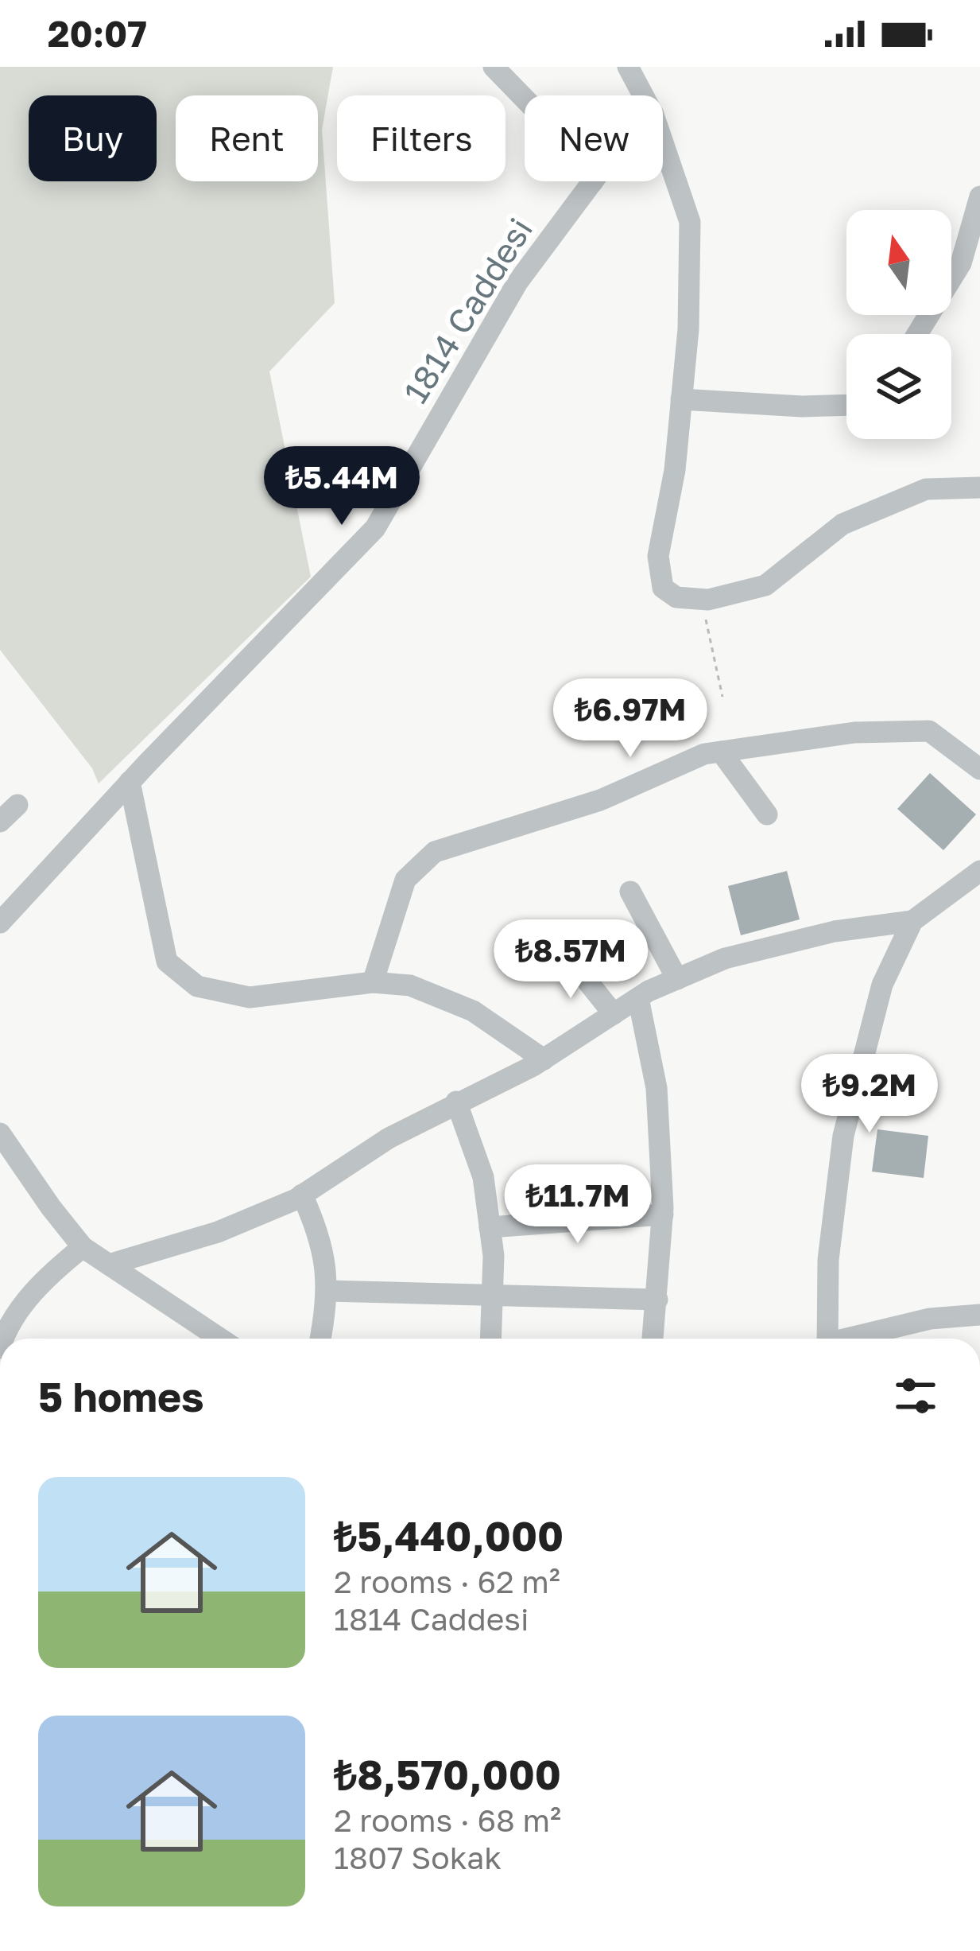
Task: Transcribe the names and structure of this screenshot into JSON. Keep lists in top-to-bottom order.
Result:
{
  "streets": {
    "street": ["1814 Caddesi"]
  },
  "north": "top",
  "page": {
    "status": "20:07",
    "chip": [
      "Buy",
      "Rent",
      "Filters",
      "New"
    ],
    "price": [
      "₺5.44M",
      "₺6.97M",
      "₺8.57M",
      "₺9.2M",
      "₺11.7M"
    ],
    "heading": "5 homes",
    "list": [
      {
        "name": "₺5,440,000",
        "note": "2 rooms · 62 m² · 1814 Caddesi"
      },
      {
        "name": "₺8,570,000",
        "note": "2 rooms · 68 m² · 1807 Sokak"
      }
    ]
  }
}
